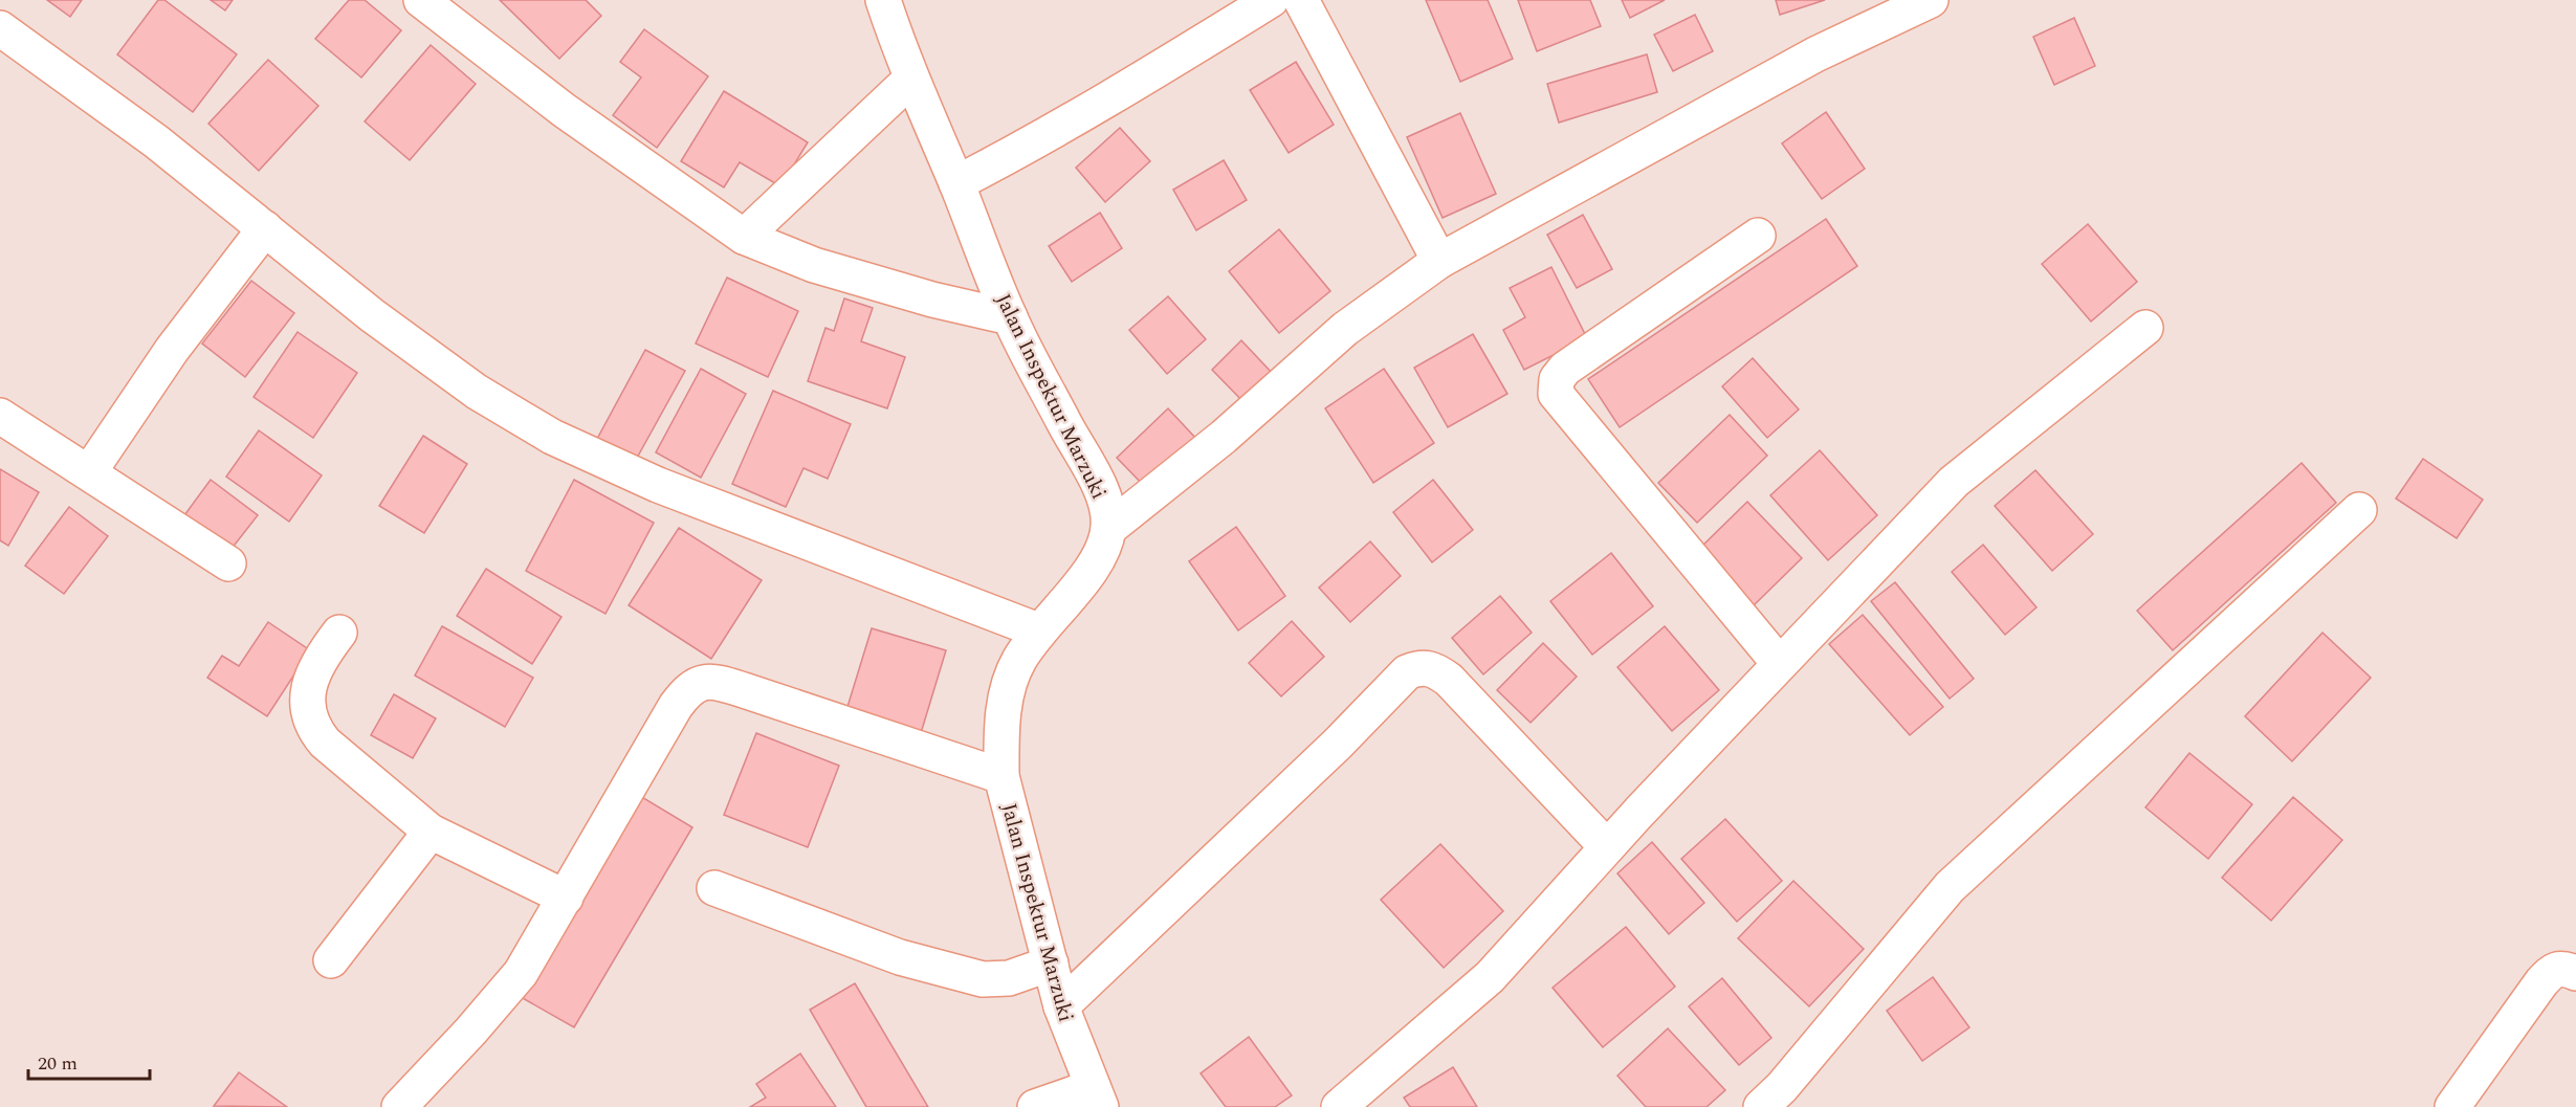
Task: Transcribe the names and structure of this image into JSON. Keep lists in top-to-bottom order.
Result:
{
  "streets": {
    "street": ["Jalan Inspektur Marzuki"]
  },
  "scale_bar": "20 m"
}
